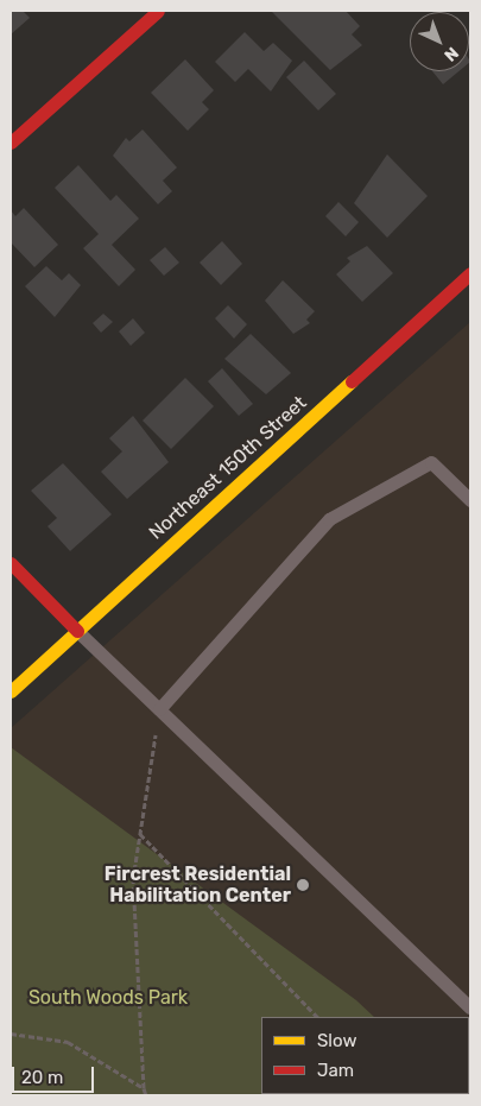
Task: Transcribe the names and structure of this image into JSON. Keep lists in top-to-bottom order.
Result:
{
  "streets": {
    "street": ["Northeast 150th Street"]
  },
  "parks": ["South Woods Park"],
  "places": ["Fircrest Residential Habilitation Center"],
  "legend": ["Slow", "Jam"],
  "scale_bar": "20 m",
  "north": "bottom right"
}
